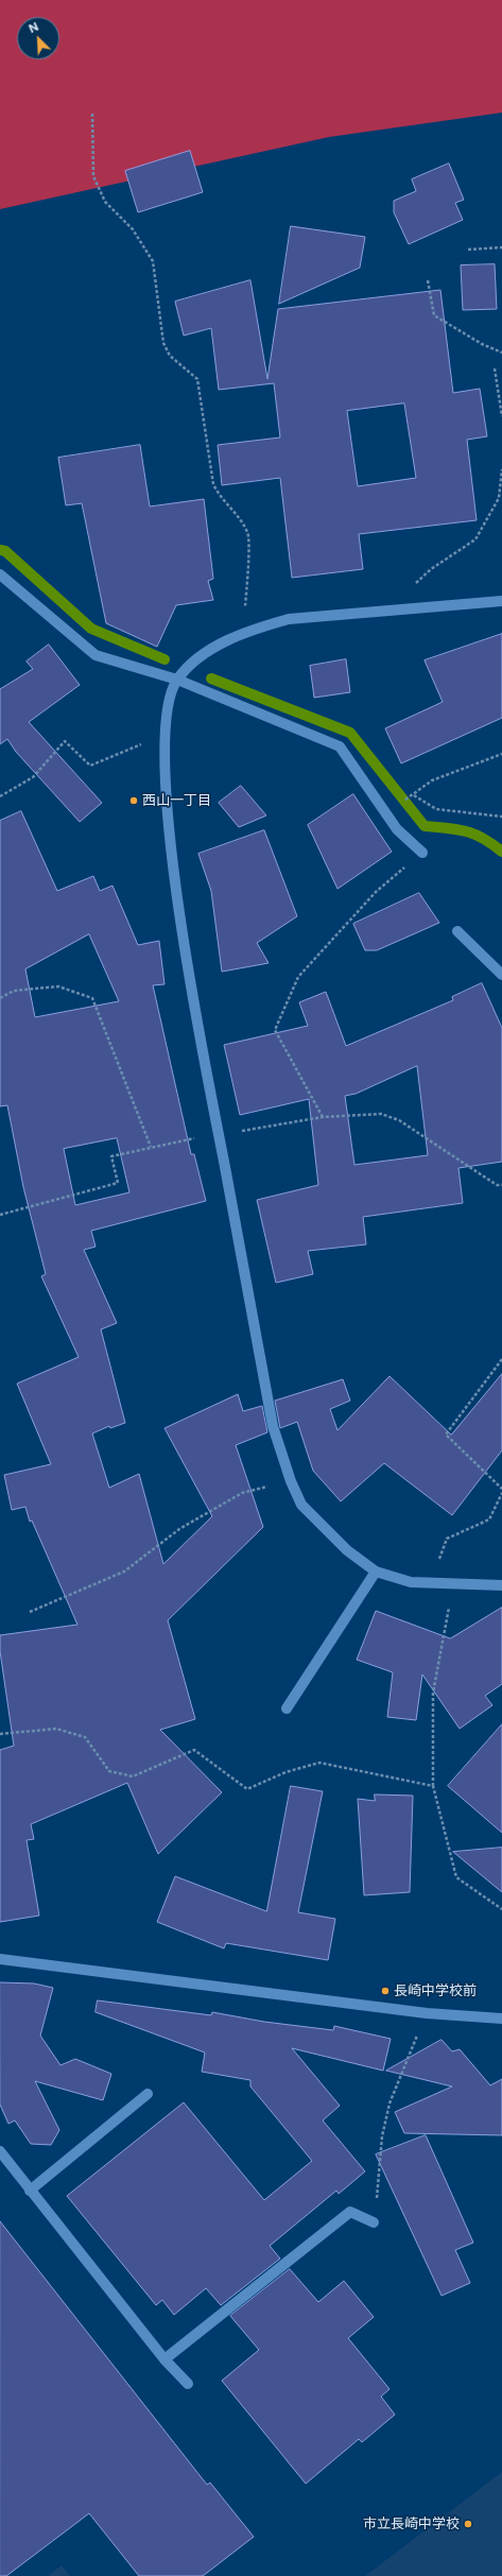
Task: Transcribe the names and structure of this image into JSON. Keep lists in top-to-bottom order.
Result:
{
  "places": ["西山一丁目", "長崎中学校前", "市立長崎中学校"],
  "north": "top left"
}
